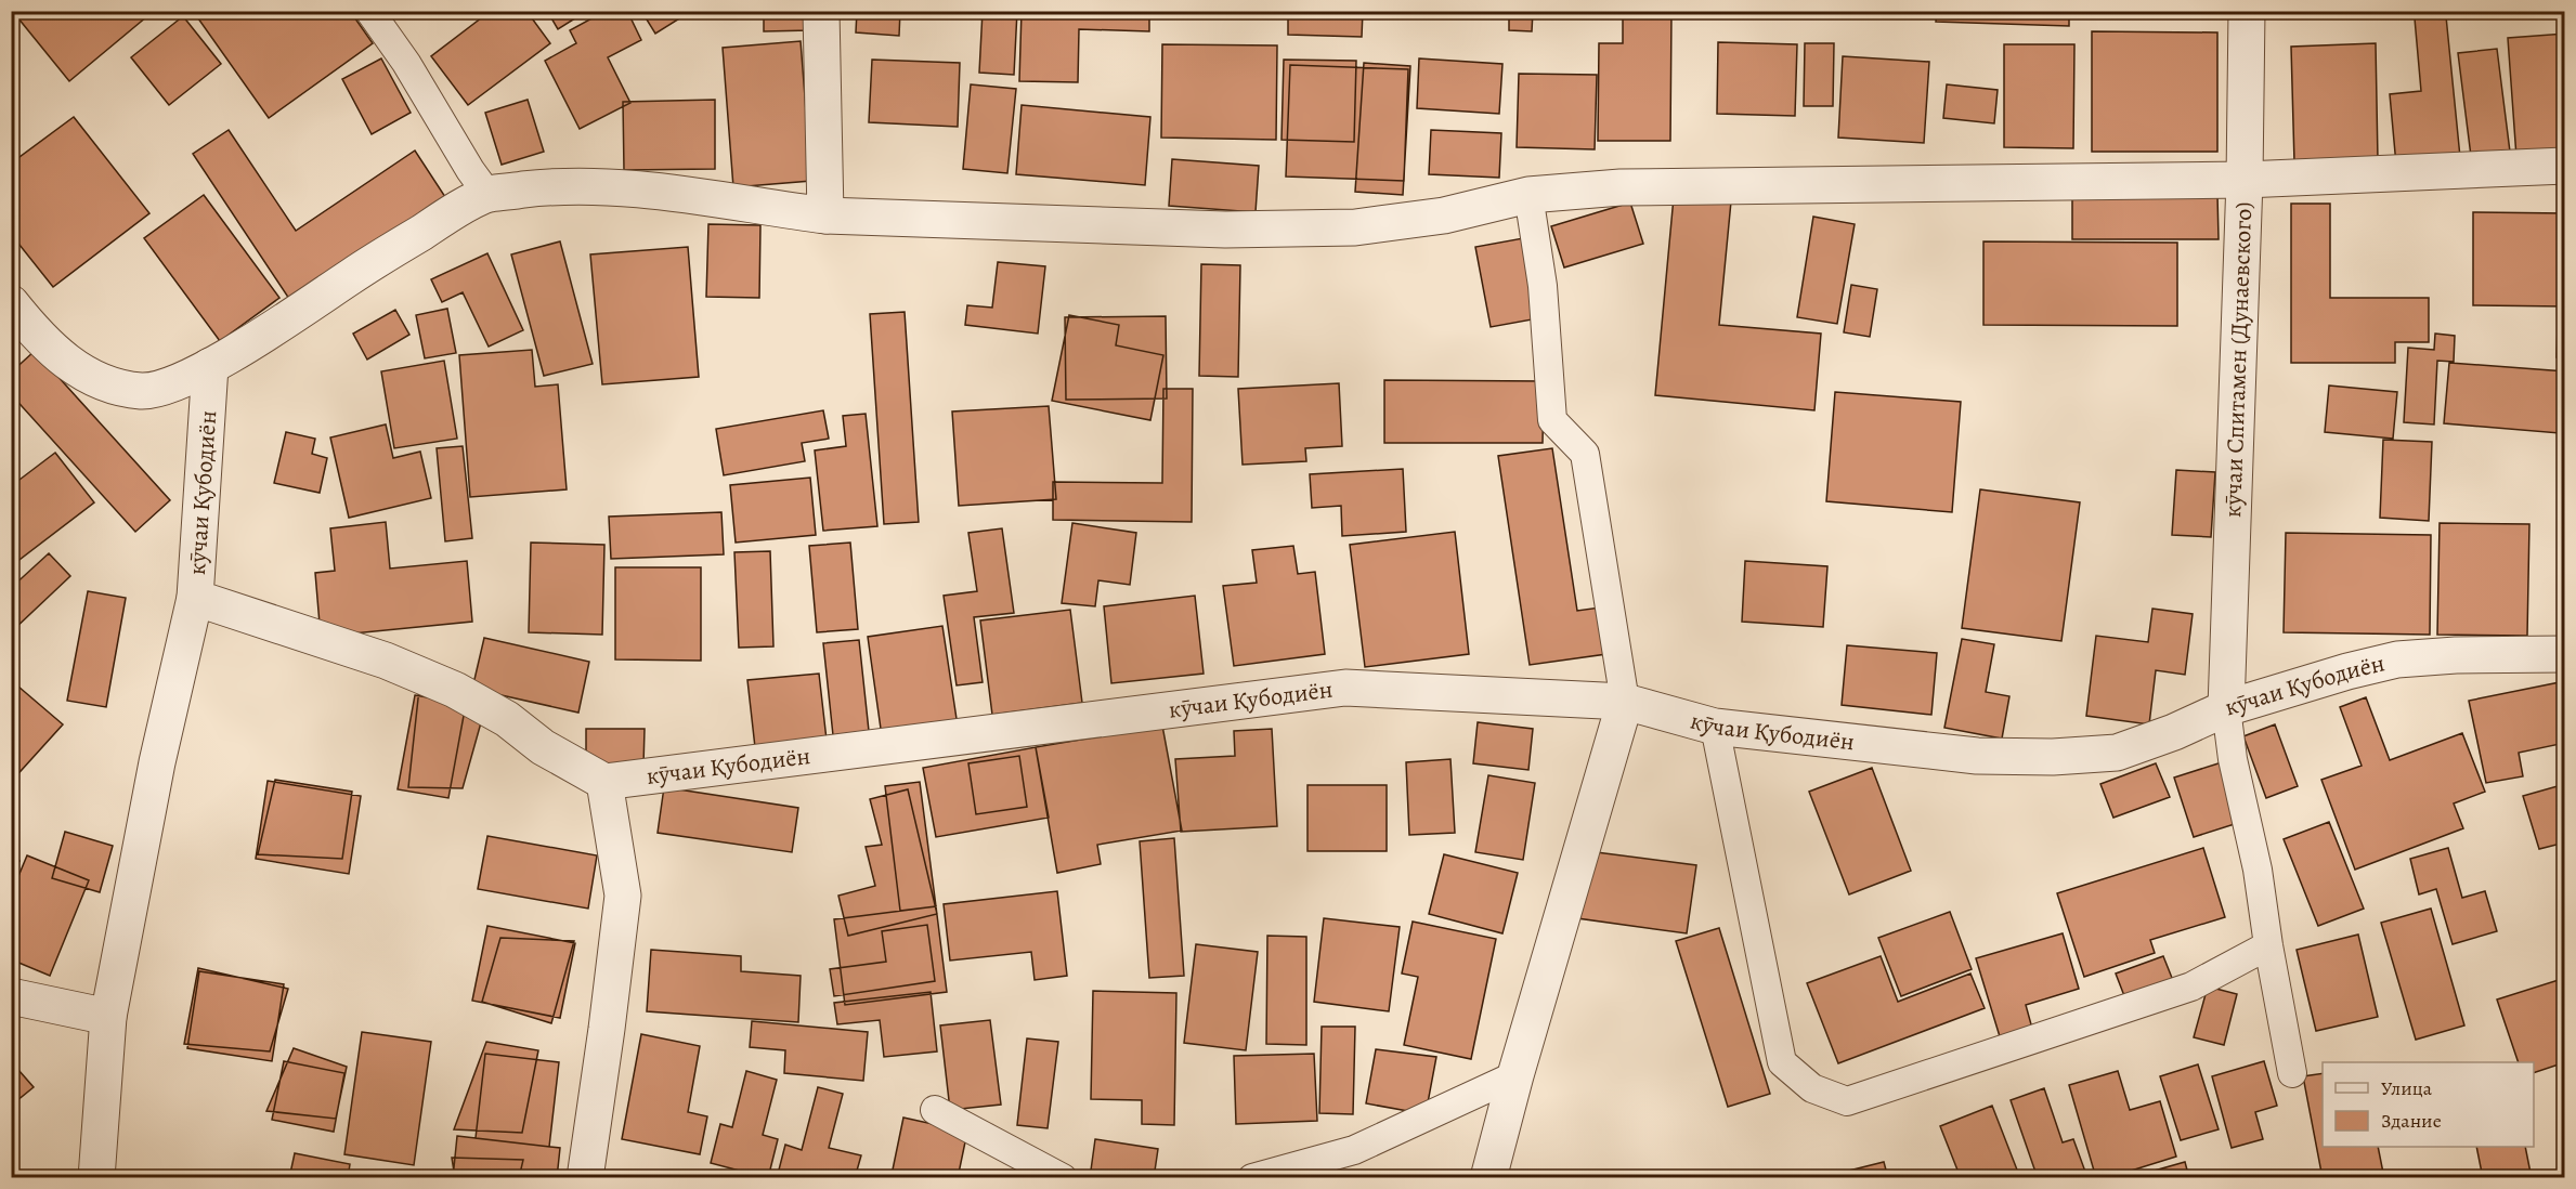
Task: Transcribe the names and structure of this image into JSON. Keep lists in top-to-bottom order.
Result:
{
  "streets": {
    "street": ["кӯчаи Спитамен (Дунаевского)", "кӯчаи Қубодиён"]
  },
  "crossings": [
    ["кӯчаи Спитамен (Дунаевского)", "кӯчаи Қубодиён"]
  ],
  "legend": ["Улица", "Здание"]
}
